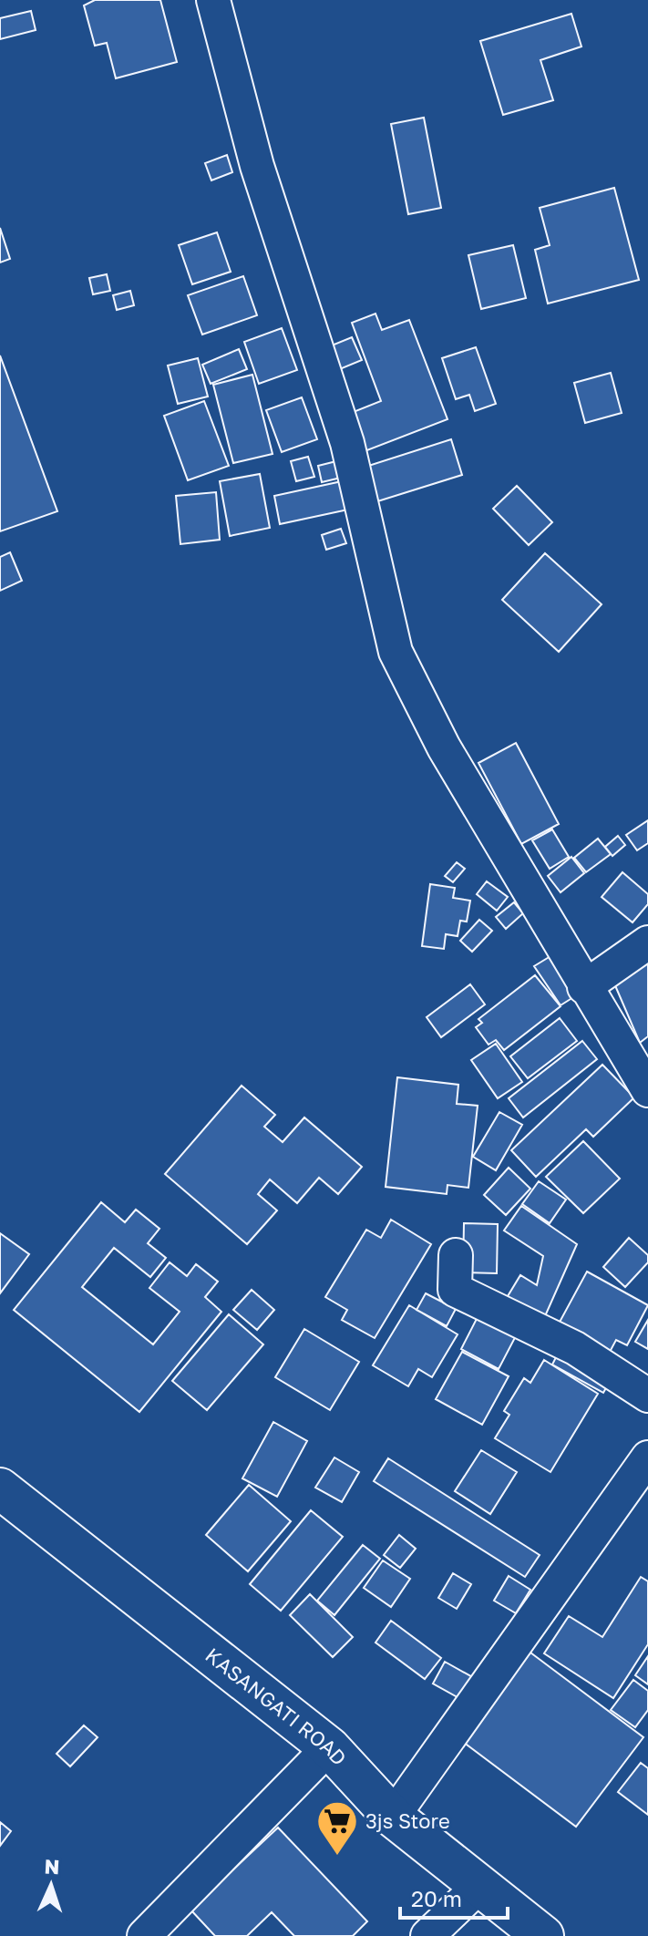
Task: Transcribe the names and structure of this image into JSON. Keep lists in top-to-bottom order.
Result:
{
  "streets": {
    "street": ["KASANGATI ROAD"]
  },
  "places": {
    "supermarket": ["3js Store"]
  },
  "scale_bar": "20 m",
  "north": "top"
}
